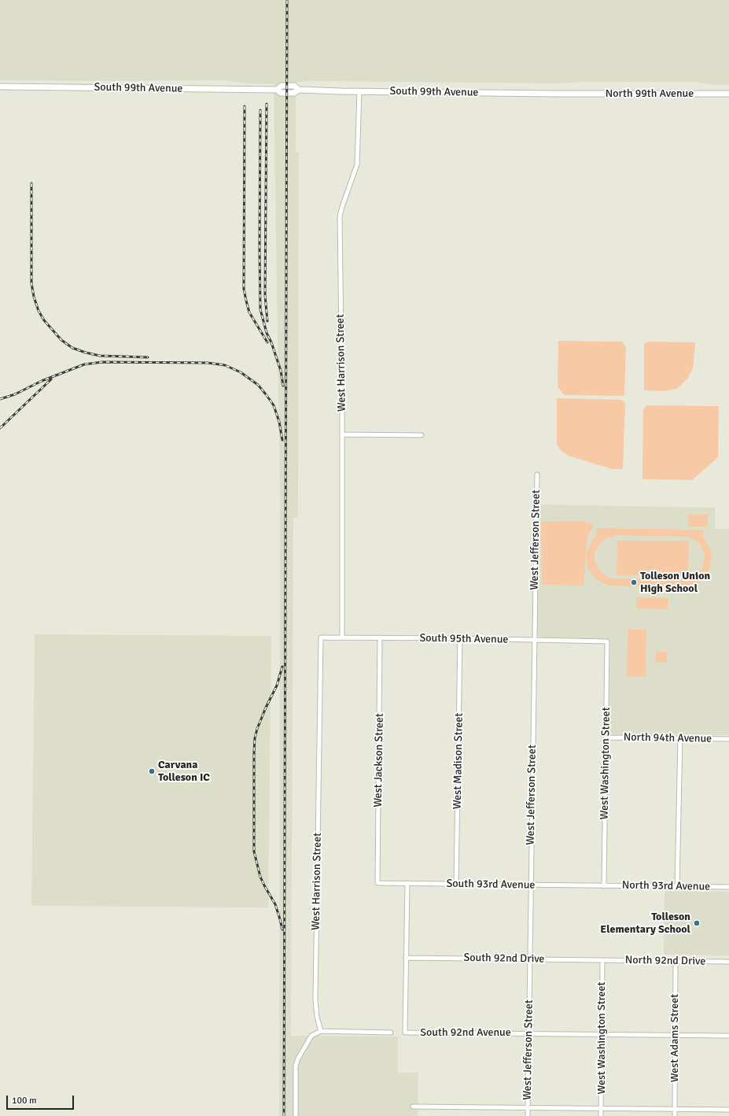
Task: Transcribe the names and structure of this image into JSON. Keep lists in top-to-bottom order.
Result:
{
  "streets": {
    "main road": ["South 99th Avenue", "North 99th Avenue"],
    "street": [
      "West Harrison Street",
      "West Jefferson Street",
      "South 95th Avenue",
      "North 94th Avenue",
      "West Jackson Street",
      "West Madison Street",
      "West Washington Street",
      "South 93rd Avenue",
      "North 93rd Avenue",
      "South 92nd Drive",
      "North 92nd Drive",
      "South 92nd Avenue",
      "West Adams Street"
    ]
  },
  "crossings": [
    ["South 99th Avenue", "North 99th Avenue"],
    ["South 99th Avenue", "West Harrison Street"],
    ["West Harrison Street", "South 95th Avenue"],
    ["West Jefferson Street", "South 95th Avenue"],
    ["West Jefferson Street", "South 93rd Avenue"],
    ["West Jefferson Street", "South 92nd Drive"],
    ["West Jefferson Street", "South 92nd Avenue"],
    ["South 95th Avenue", "West Jackson Street"],
    ["South 95th Avenue", "West Madison Street"],
    ["South 95th Avenue", "West Washington Street"],
    ["North 94th Avenue", "West Washington Street"],
    ["West Jackson Street", "South 93rd Avenue"],
    ["West Madison Street", "South 93rd Avenue"],
    ["West Washington Street", "South 93rd Avenue"],
    ["West Washington Street", "North 93rd Avenue"],
    ["West Washington Street", "South 92nd Drive"],
    ["West Washington Street", "North 92nd Drive"],
    ["West Washington Street", "South 92nd Avenue"],
    ["South 93rd Avenue", "North 93rd Avenue"],
    ["South 92nd Drive", "North 92nd Drive"],
    ["South 92nd Drive", "South 92nd Avenue"],
    ["North 92nd Drive", "West Adams Street"],
    ["South 92nd Avenue", "West Adams Street"]
  ],
  "places": ["Tolleson Union High School", "Carvana Tolleson IC", "Tolleson Elementary School"],
  "scale_bar": "100 m"
}
